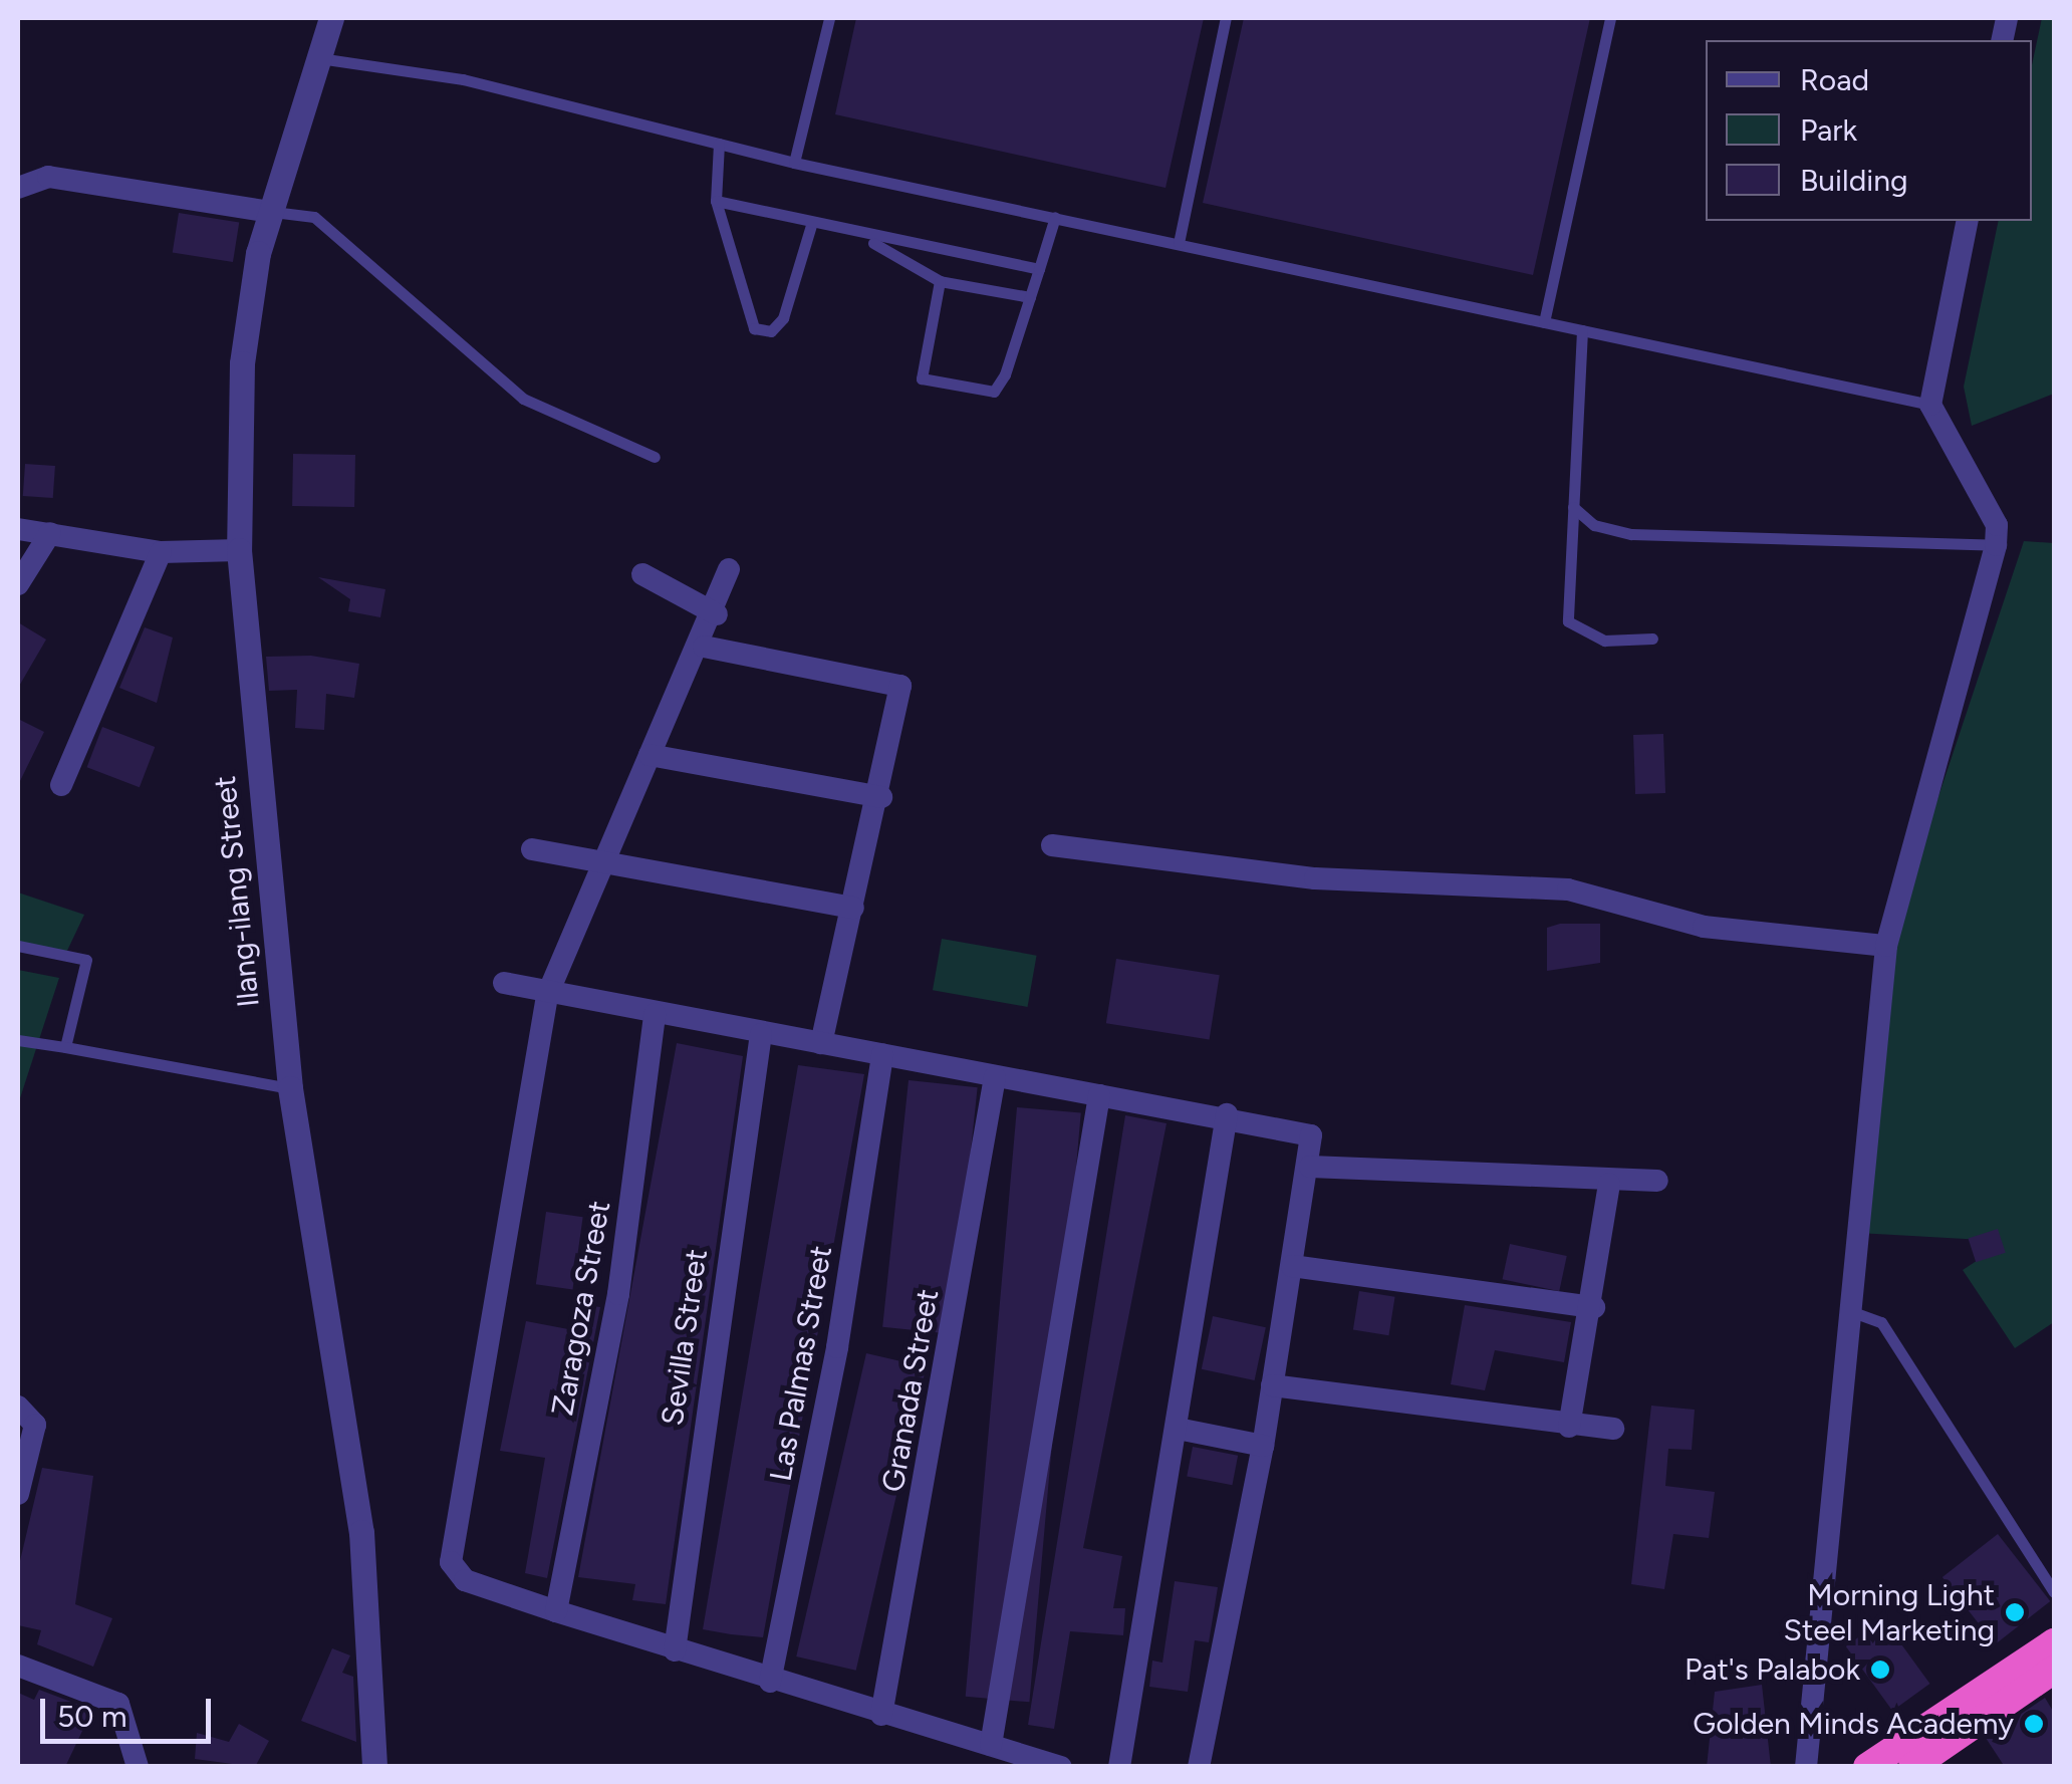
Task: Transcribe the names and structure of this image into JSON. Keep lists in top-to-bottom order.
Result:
{
  "streets": {
    "street": [
      "Ilang-ilang Street",
      "Zaragoza Street",
      "Sevilla Street",
      "Las Palmas Street",
      "Granada Street"
    ]
  },
  "places": ["Morning Light Steel Marketing", "Pat's Palabok", "Golden Minds Academy"],
  "legend": ["Road", "Park", "Building"],
  "scale_bar": "50 m"
}
